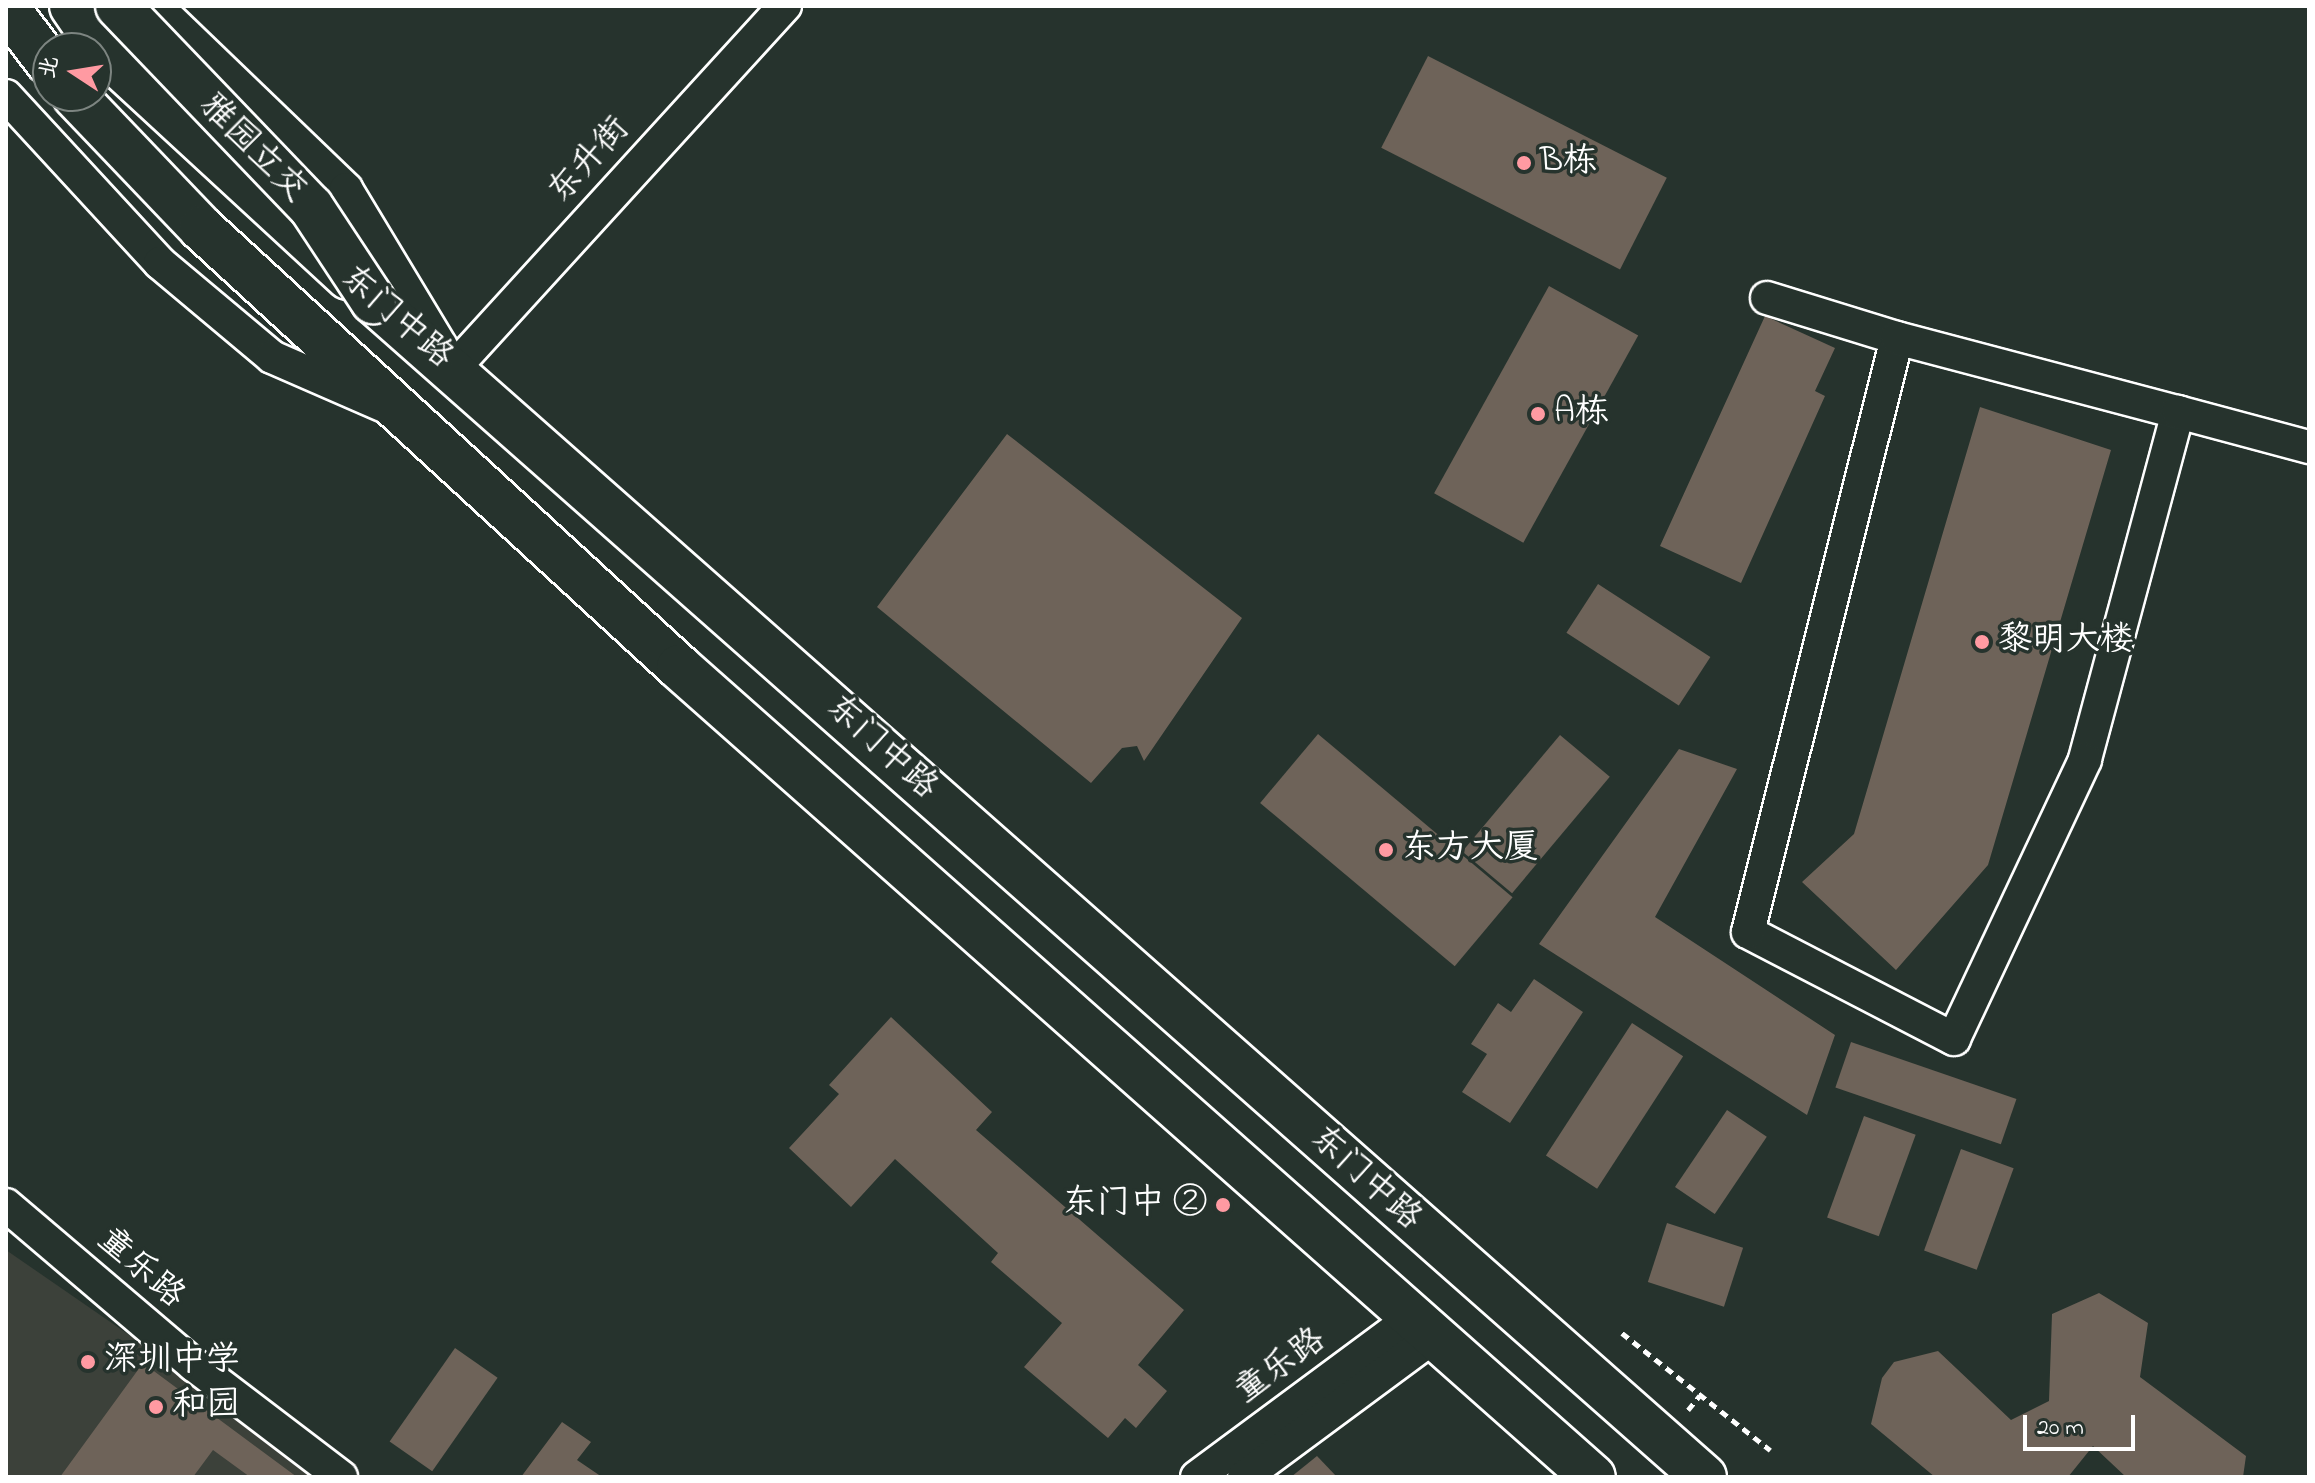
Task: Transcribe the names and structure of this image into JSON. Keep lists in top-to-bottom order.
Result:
{
  "streets": {
    "main road": ["雅园立交", "东门中路"],
    "street": ["东升街", "童乐路"]
  },
  "crossings": [
    ["雅园立交", "东门中路"],
    ["东升街", "东门中路"],
    ["东门中路", "童乐路"]
  ],
  "places": [
    "B栋",
    "A栋",
    "黎明大楼",
    "东方大厦",
    "东门中 ②",
    "深圳中学",
    "和园"
  ],
  "scale_bar": "20 m",
  "north": "left"
}
